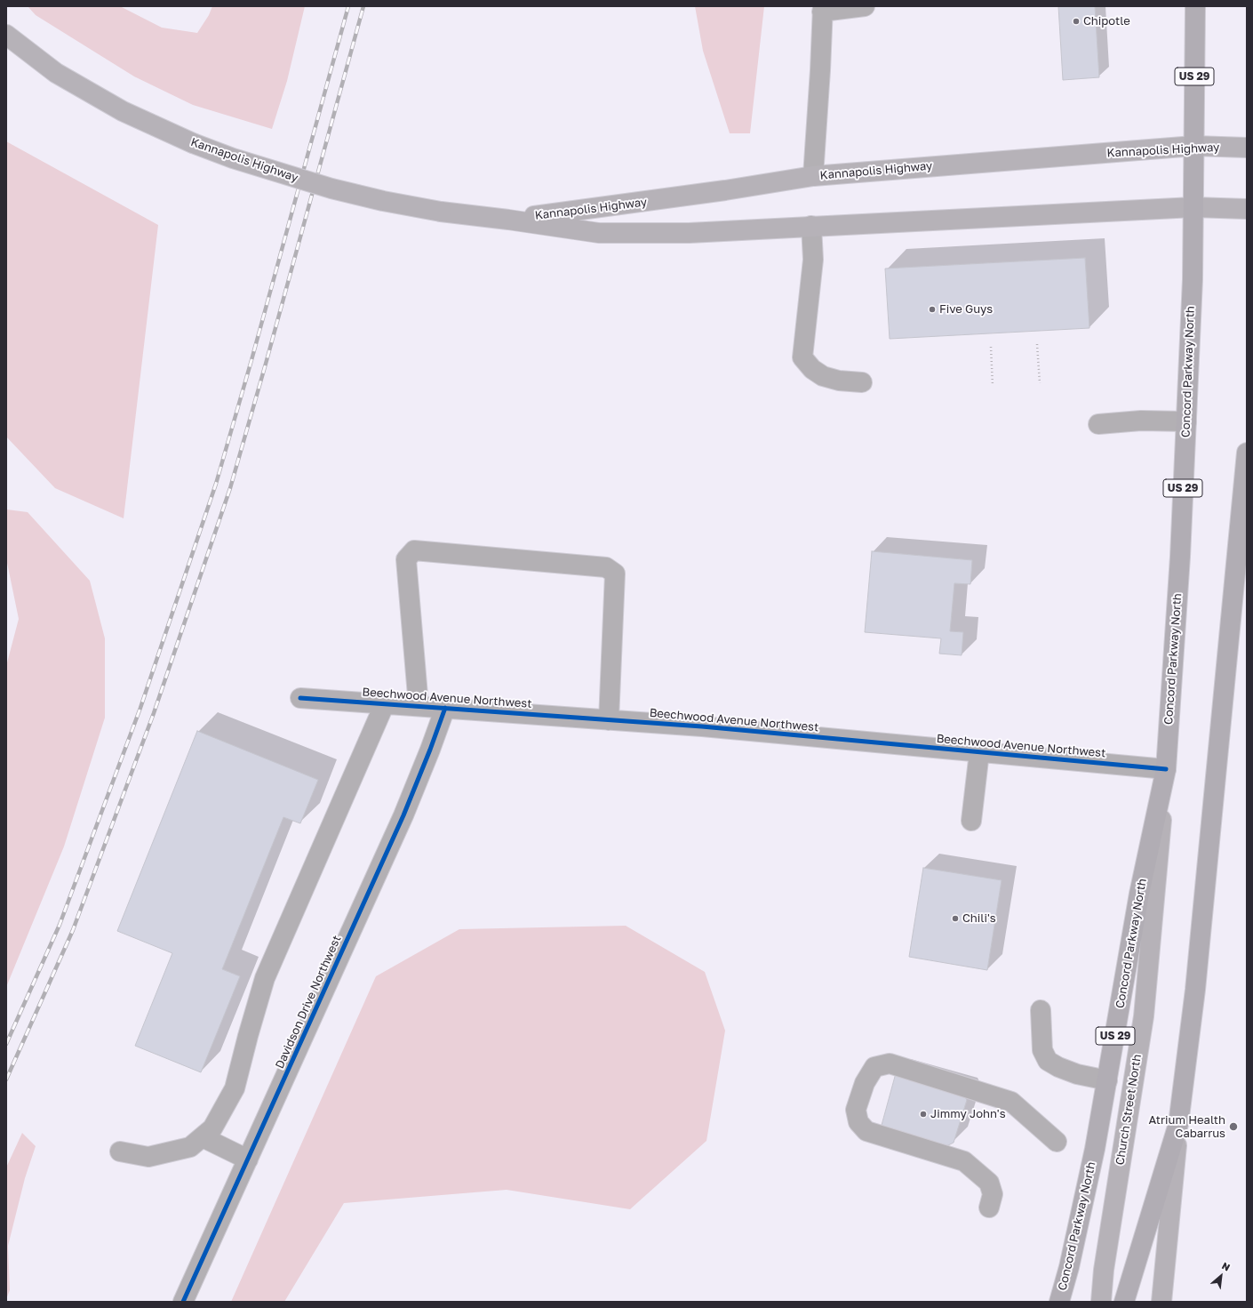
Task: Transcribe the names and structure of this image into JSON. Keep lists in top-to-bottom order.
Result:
{
  "streets": {
    "highway": ["US 29", "Concord Parkway North"],
    "main road": ["Kannapolis Highway", "Church Street North"],
    "street": ["Beechwood Avenue Northwest", "Davidson Drive Northwest"]
  },
  "crossings": [
    ["Kannapolis Highway", "Concord Parkway North"],
    ["Concord Parkway North", "Beechwood Avenue Northwest"],
    ["Concord Parkway North", "Church Street North"],
    ["Beechwood Avenue Northwest", "Davidson Drive Northwest"],
    ["Beechwood Avenue Northwest", "Church Street North"]
  ],
  "places": [
    "Chipotle",
    "Five Guys",
    "Chili's",
    "Jimmy John's",
    "Atrium Health Cabarrus"
  ],
  "north": "top right"
}
